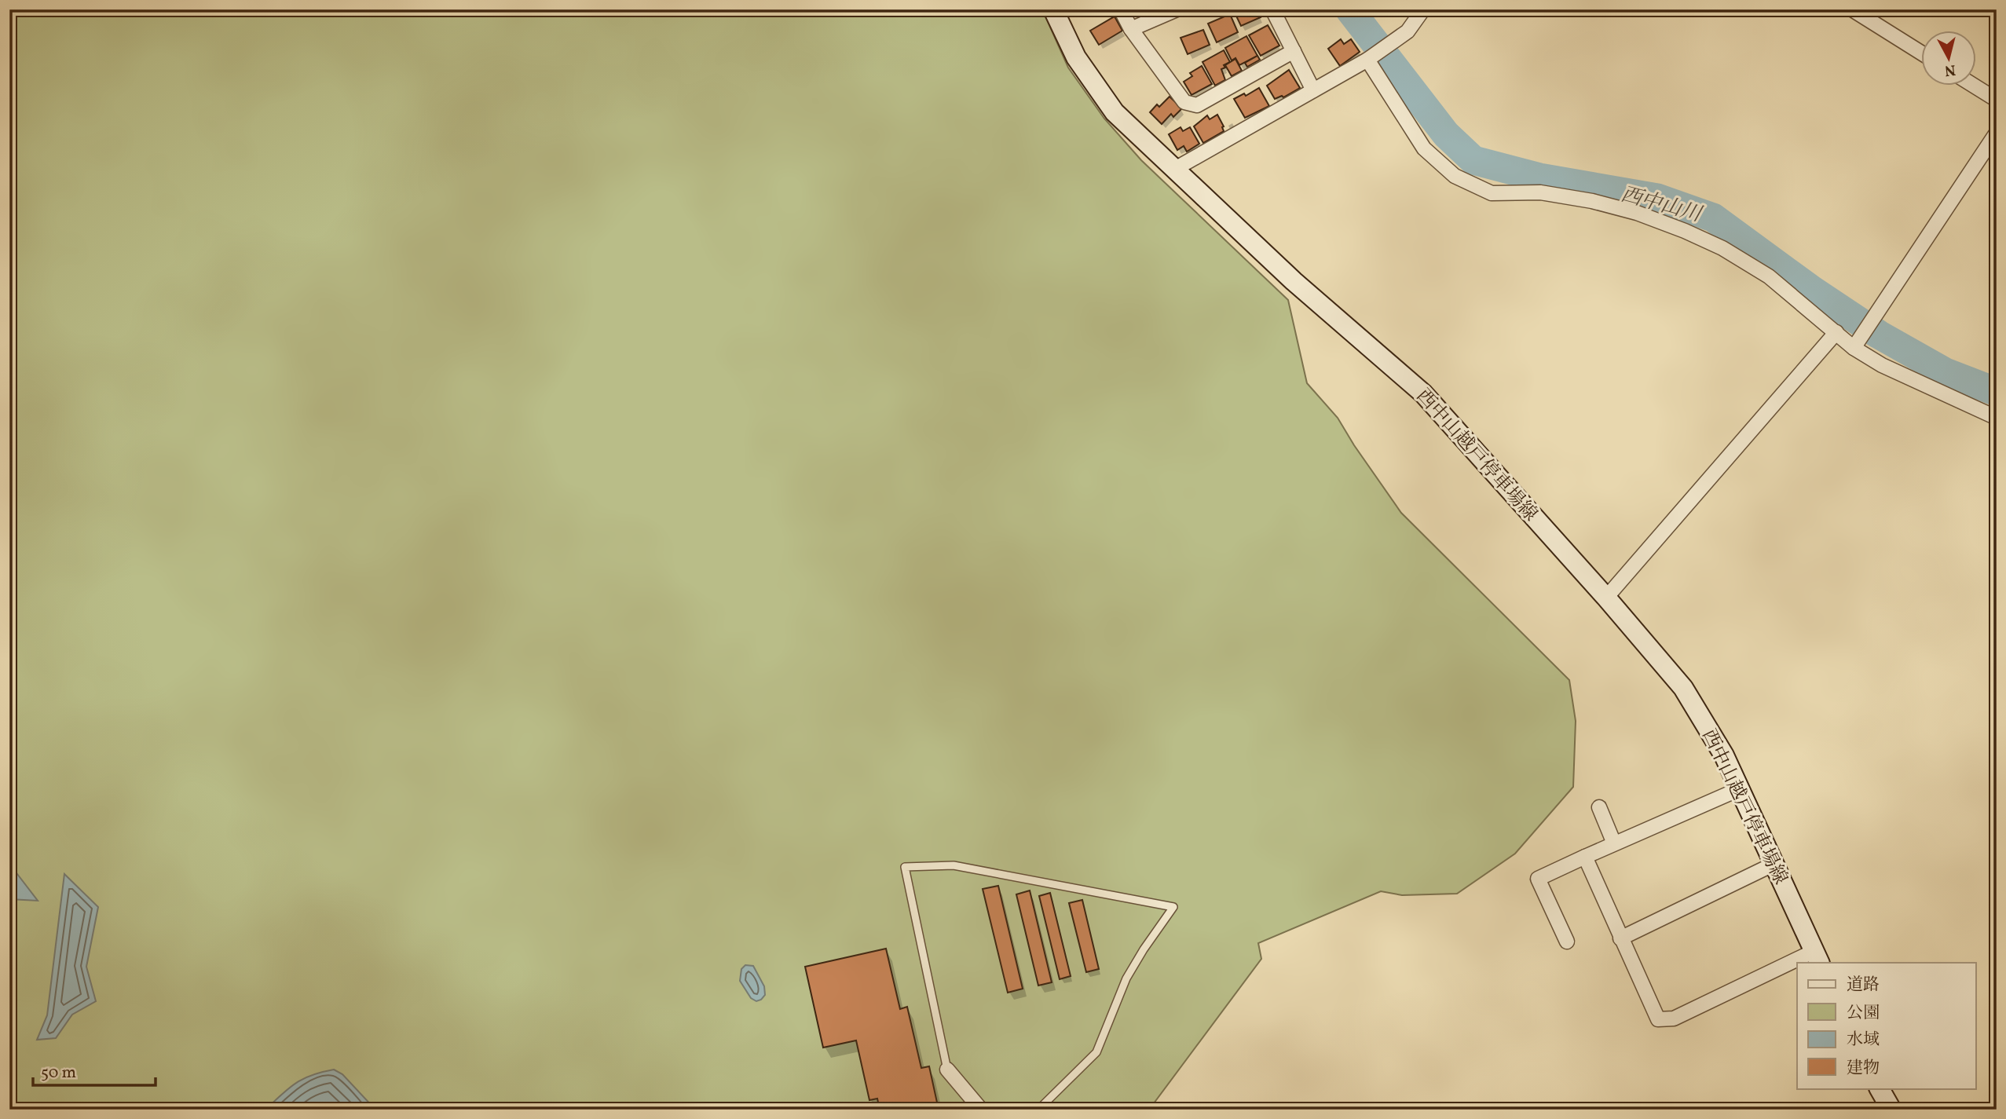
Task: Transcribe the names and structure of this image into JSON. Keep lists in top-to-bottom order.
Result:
{
  "streets": {
    "main road": ["西中山越戸停車場線"]
  },
  "water": ["西中山川"],
  "legend": [
    "道路",
    "公園",
    "水域",
    "建物"
  ],
  "scale_bar": "50 m",
  "north": "bottom"
}
